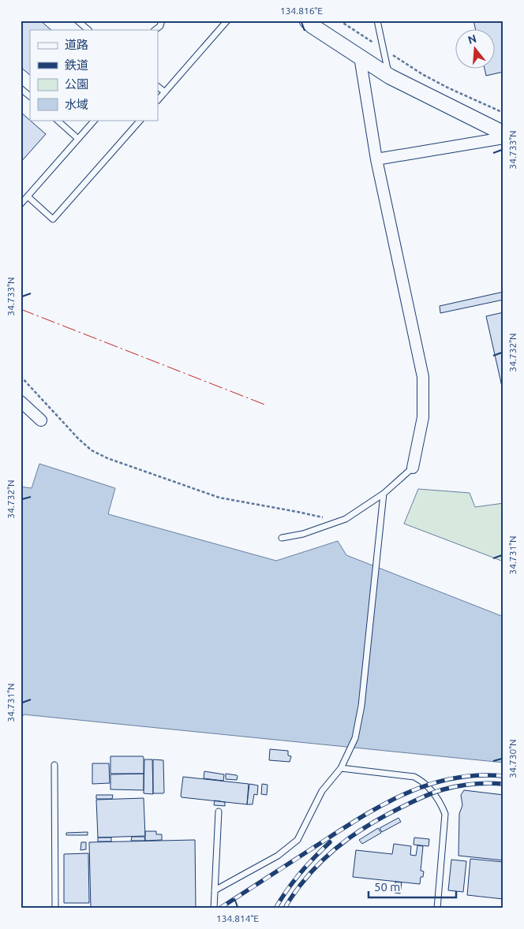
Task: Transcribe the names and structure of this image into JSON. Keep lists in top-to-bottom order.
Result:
{
  "legend": [
    "道路",
    "鉄道",
    "公園",
    "水域"
  ],
  "scale_bar": "50 m",
  "north": "top",
  "coordinates": [
    "134.816°E",
    "34.733°N",
    "34.732°N",
    "34.731°N",
    "34.730°N",
    "134.814°E"
  ]
}
